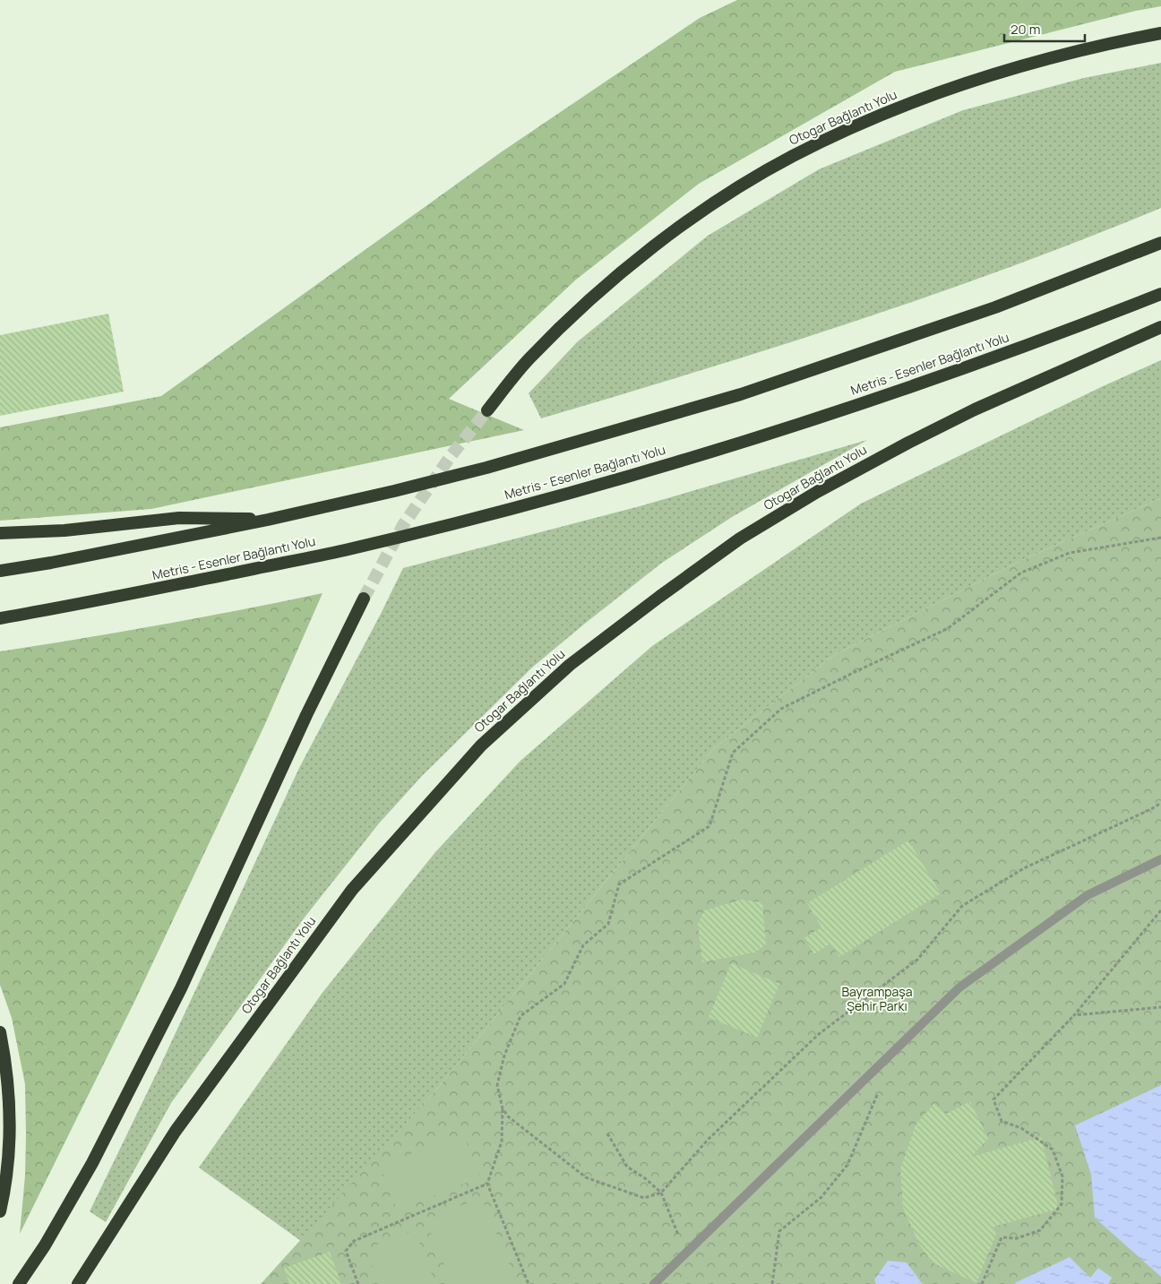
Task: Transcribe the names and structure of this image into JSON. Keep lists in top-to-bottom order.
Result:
{
  "streets": {
    "highway": ["Otogar Bağlantı Yolu", "Metris - Esenler Bağlantı Yolu"]
  },
  "parks": ["Bayrampaşa Şehir Parkı"],
  "scale_bar": "20 m"
}
